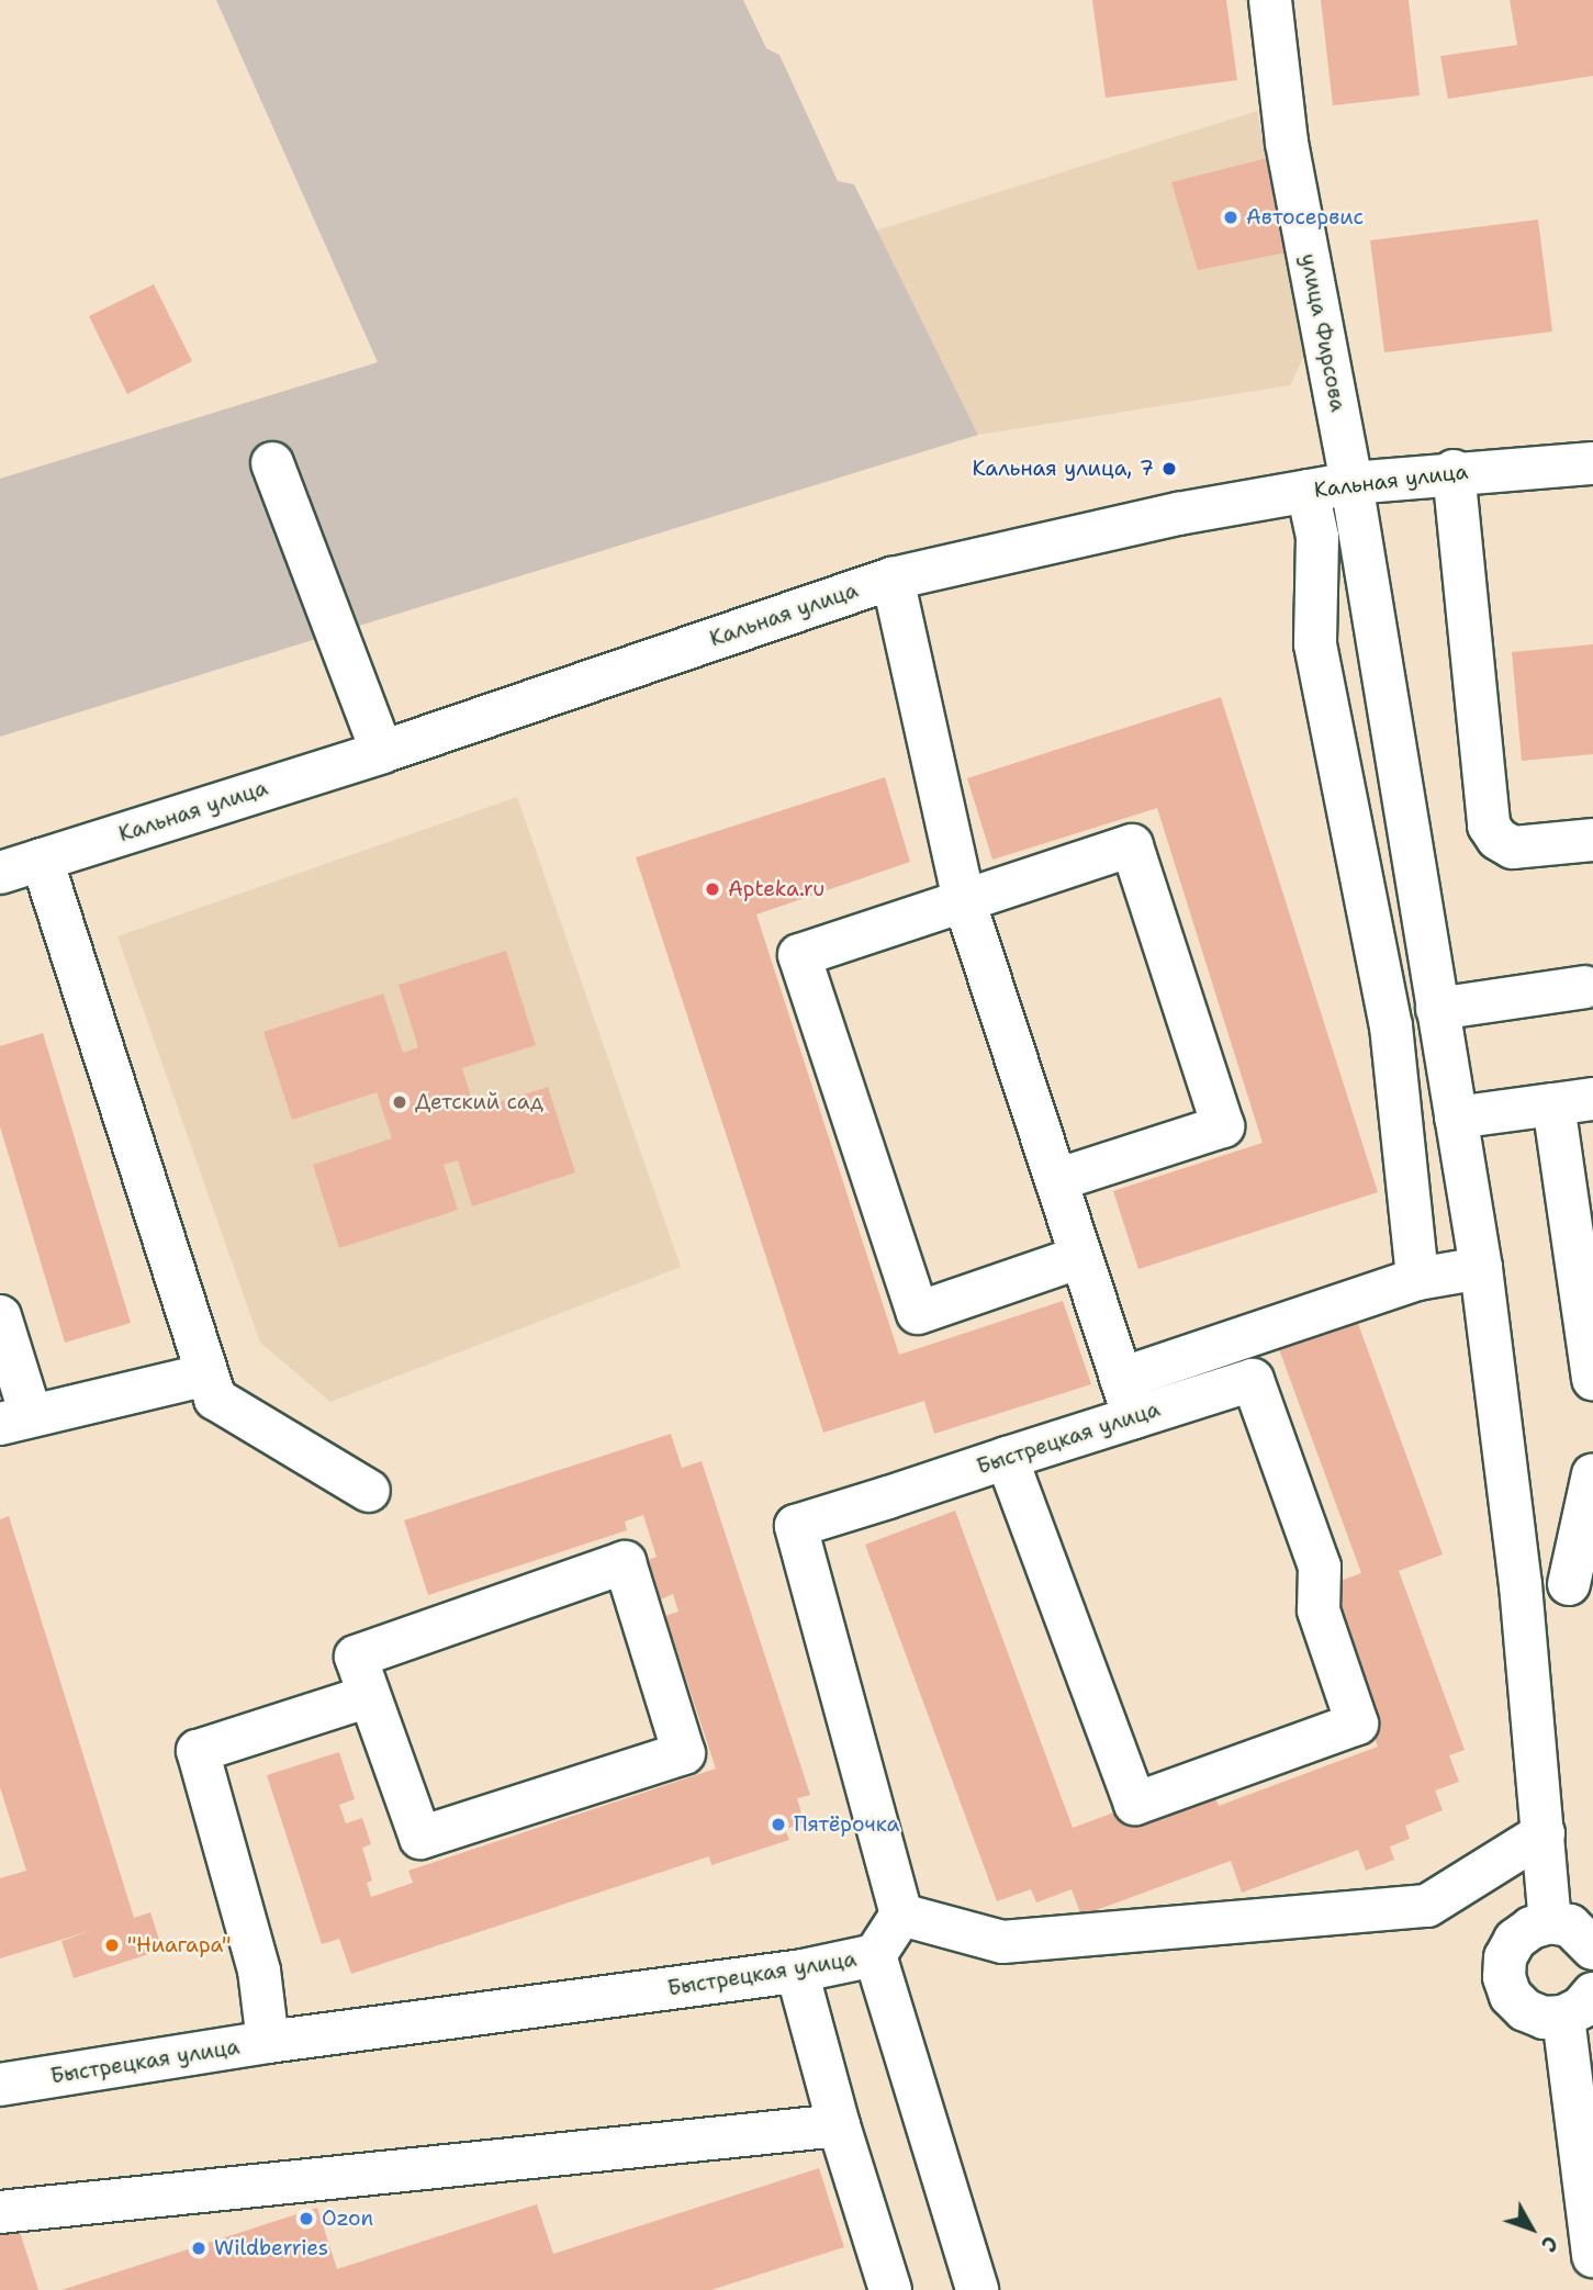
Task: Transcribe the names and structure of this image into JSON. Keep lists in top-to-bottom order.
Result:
{
  "streets": {
    "street": ["улица Фирсова", "Кальная улица", "Быстрецкая улица"]
  },
  "crossings": [
    ["улица Фирсова", "Кальная улица"]
  ],
  "places": [
    "Автосервис",
    "Кальная улица, 7",
    "Apteka.ru",
    "Детский сад",
    "Пятёрочка",
    "\"Ниагара\"",
    "Ozon",
    "Wildberries"
  ],
  "north": "bottom right"
}
